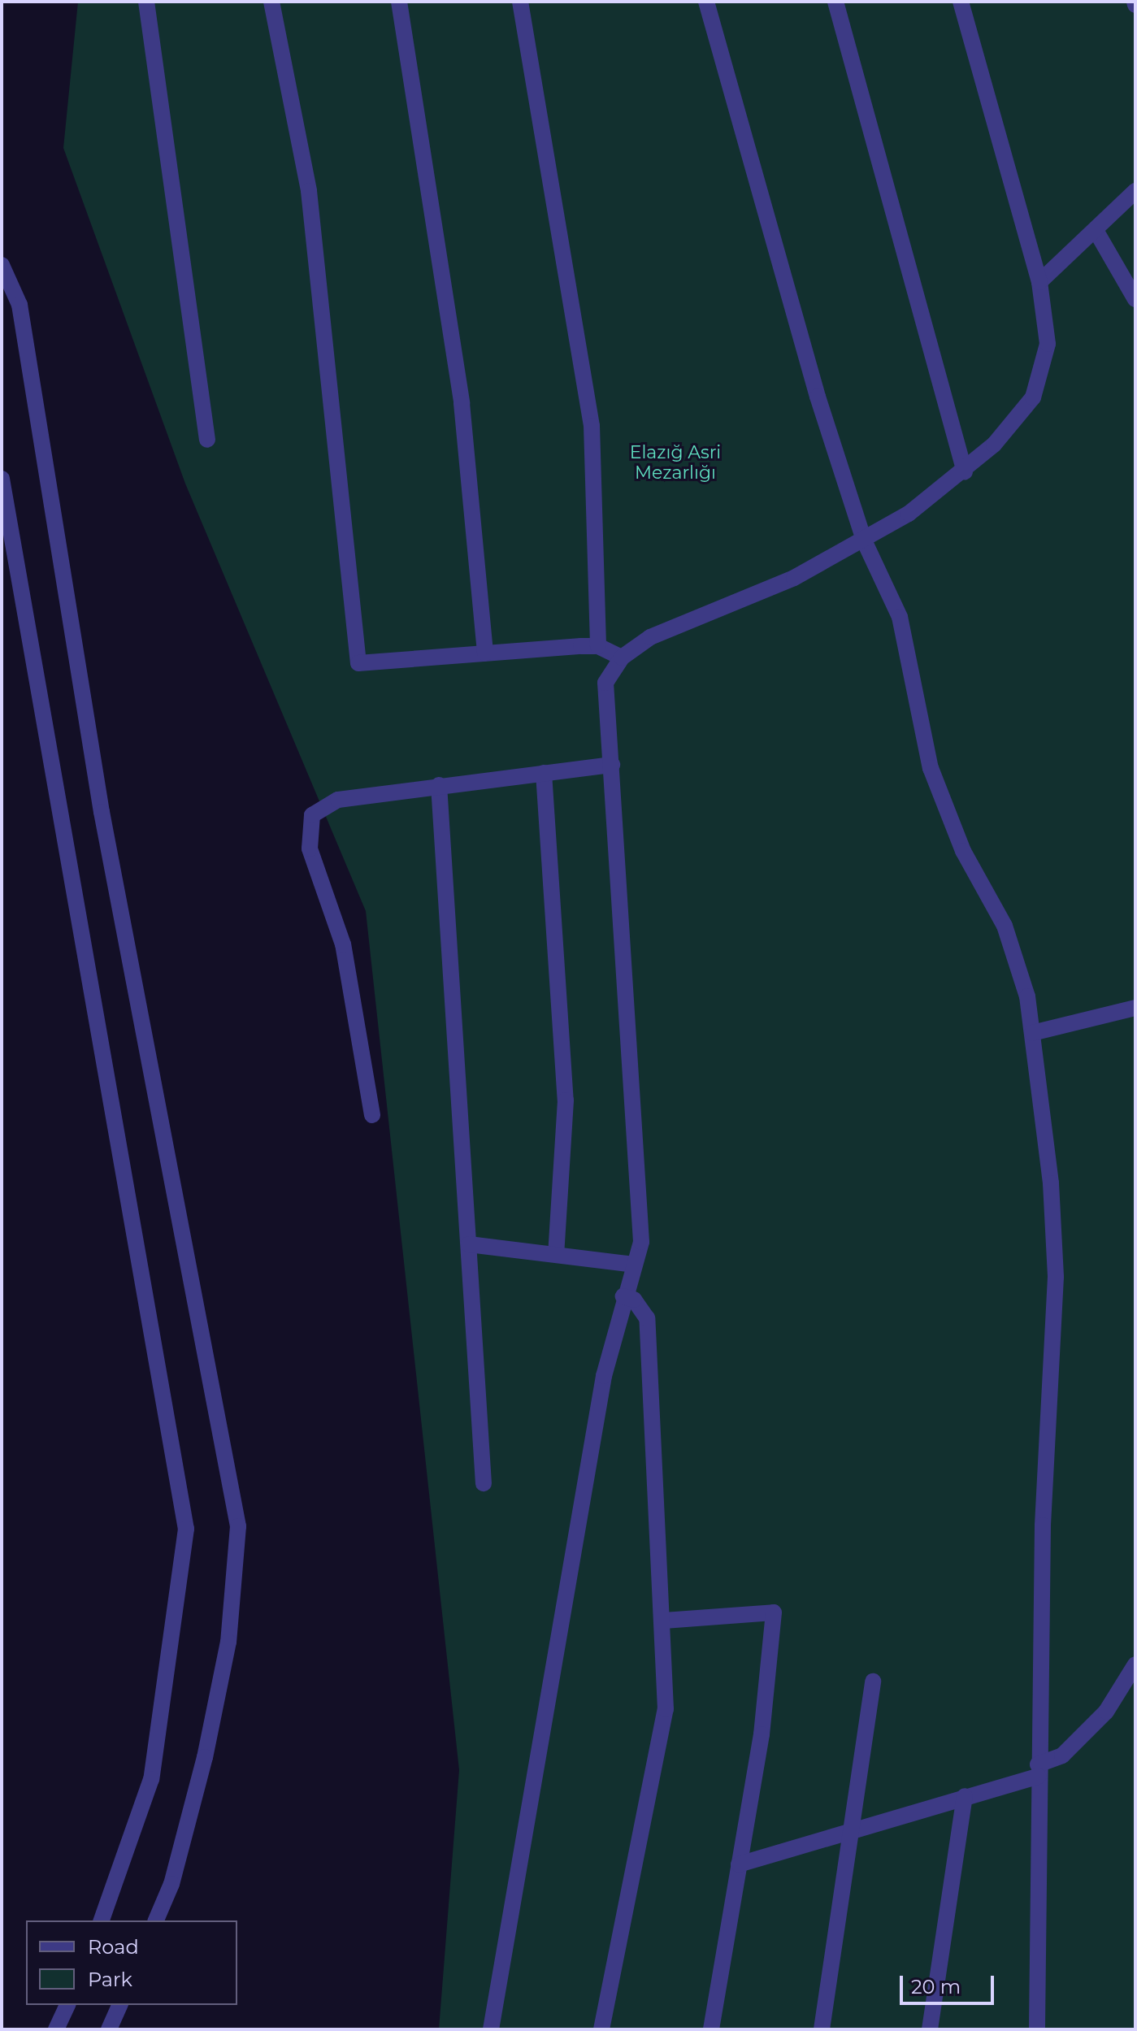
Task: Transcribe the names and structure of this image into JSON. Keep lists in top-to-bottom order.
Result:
{
  "parks": ["Elazığ Asri Mezarlığı"],
  "legend": ["Road", "Park"],
  "scale_bar": "20 m"
}
